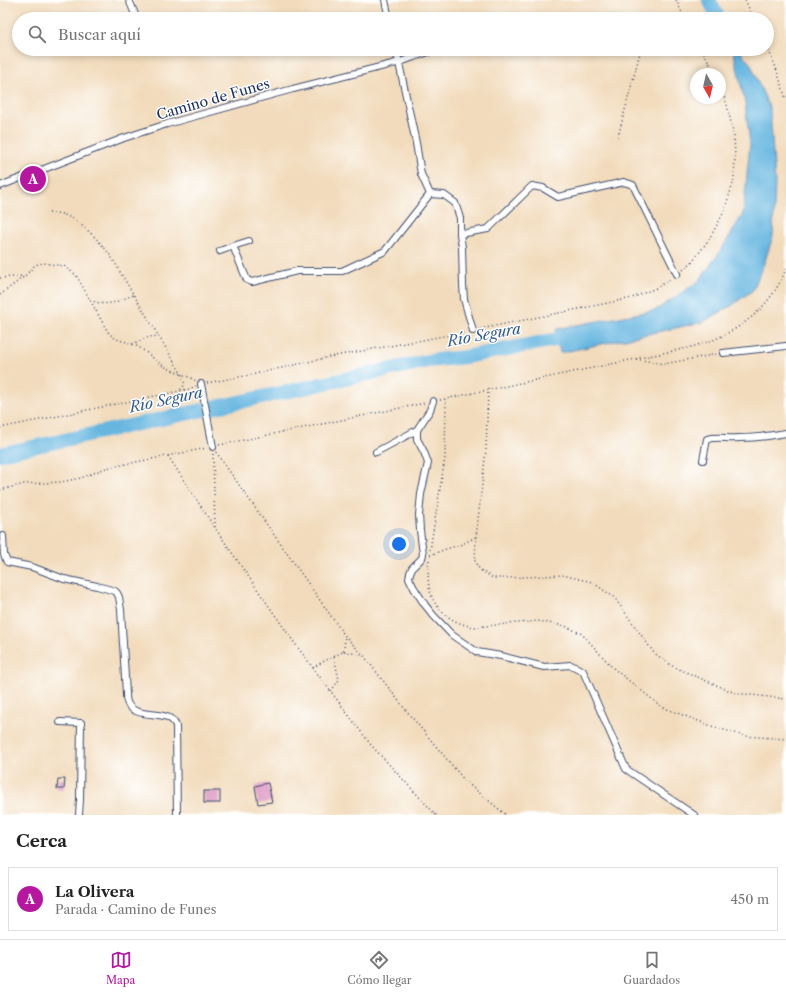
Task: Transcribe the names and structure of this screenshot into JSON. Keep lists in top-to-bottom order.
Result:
{
  "streets": {
    "street": ["Camino de Funes"]
  },
  "water": ["Río Segura"],
  "north": "bottom",
  "page": {
    "search": "Buscar aquí",
    "pins": "A",
    "heading": "Cerca",
    "list": [
      {
        "mark": "A",
        "name": "La Olivera",
        "note": "Parada · Camino de Funes",
        "value": "450 m"
      }
    ],
    "nav": ["Mapa", "Cómo llegar", "Guardados"]
  }
}
